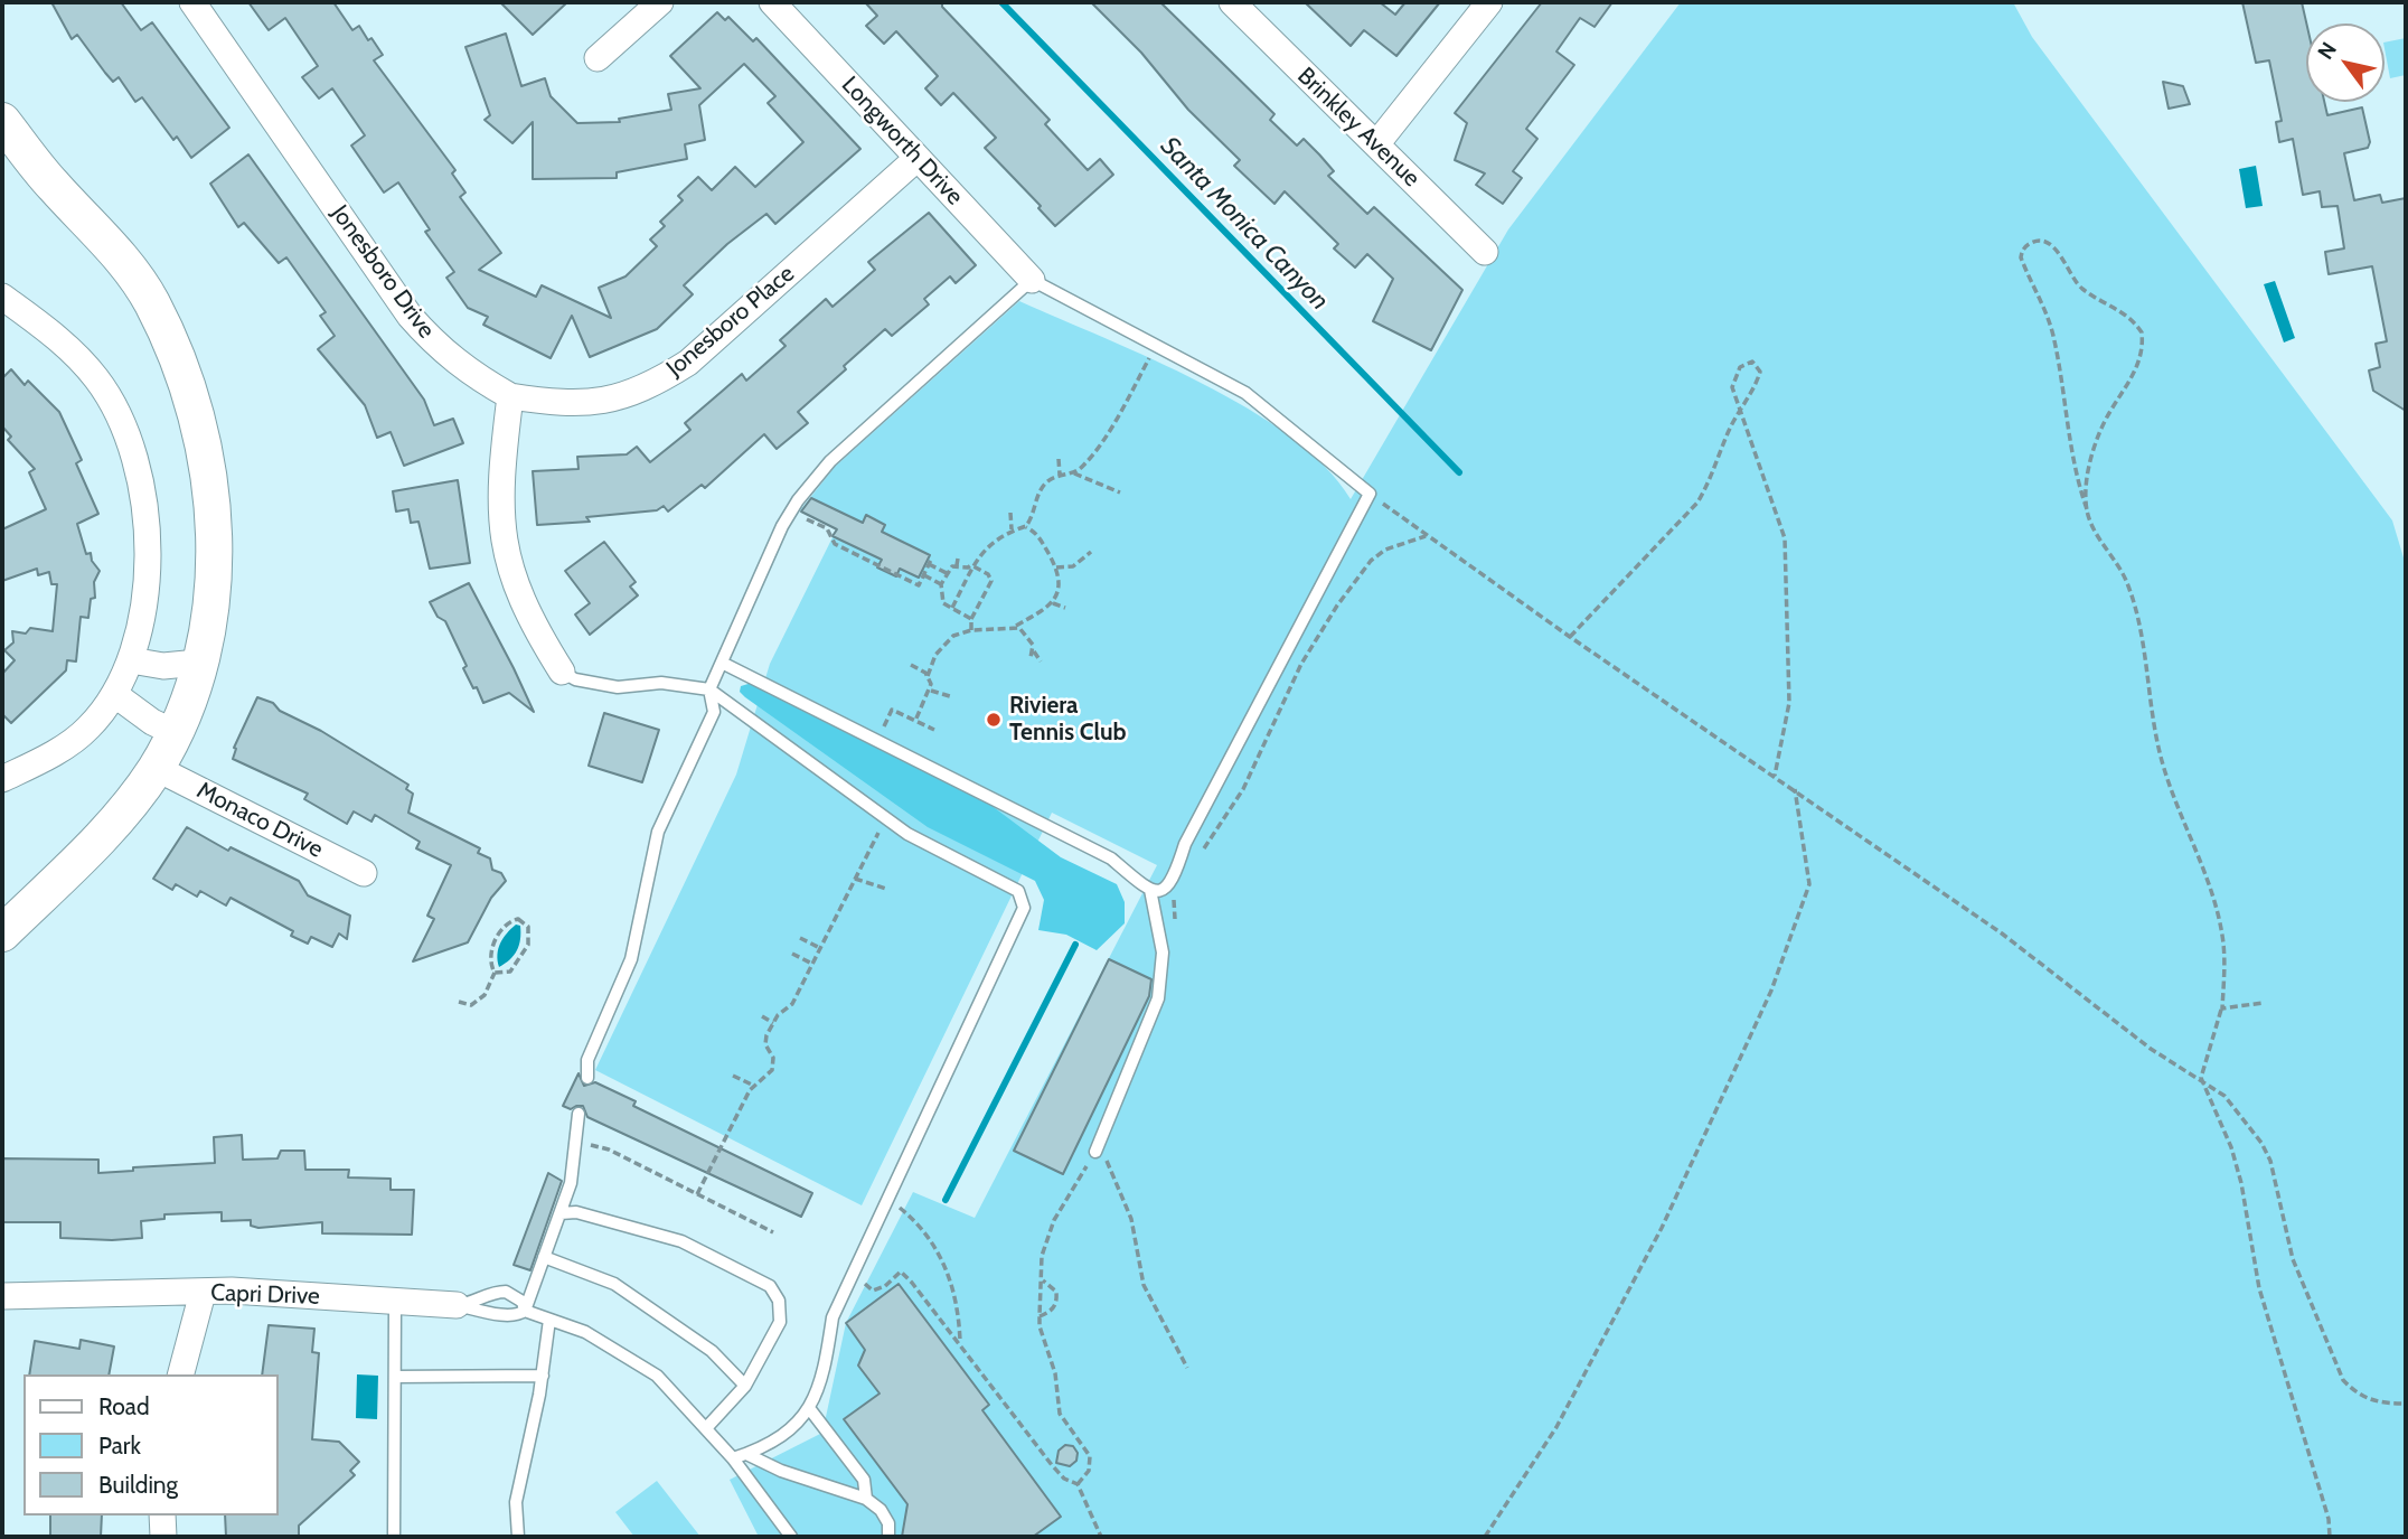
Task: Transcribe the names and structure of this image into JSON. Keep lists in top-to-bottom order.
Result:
{
  "streets": {
    "street": [
      "Brinkley Avenue",
      "Longworth Drive",
      "Jonesboro Drive",
      "Jonesboro Place",
      "Monaco Drive",
      "Capri Drive"
    ]
  },
  "crossings": [
    ["Longworth Drive", "Jonesboro Place"],
    ["Jonesboro Drive", "Jonesboro Place"]
  ],
  "water": ["Santa Monica Canyon"],
  "places": ["Riviera Tennis Club"],
  "legend": ["Road", "Park", "Building"],
  "north": "top left"
}
